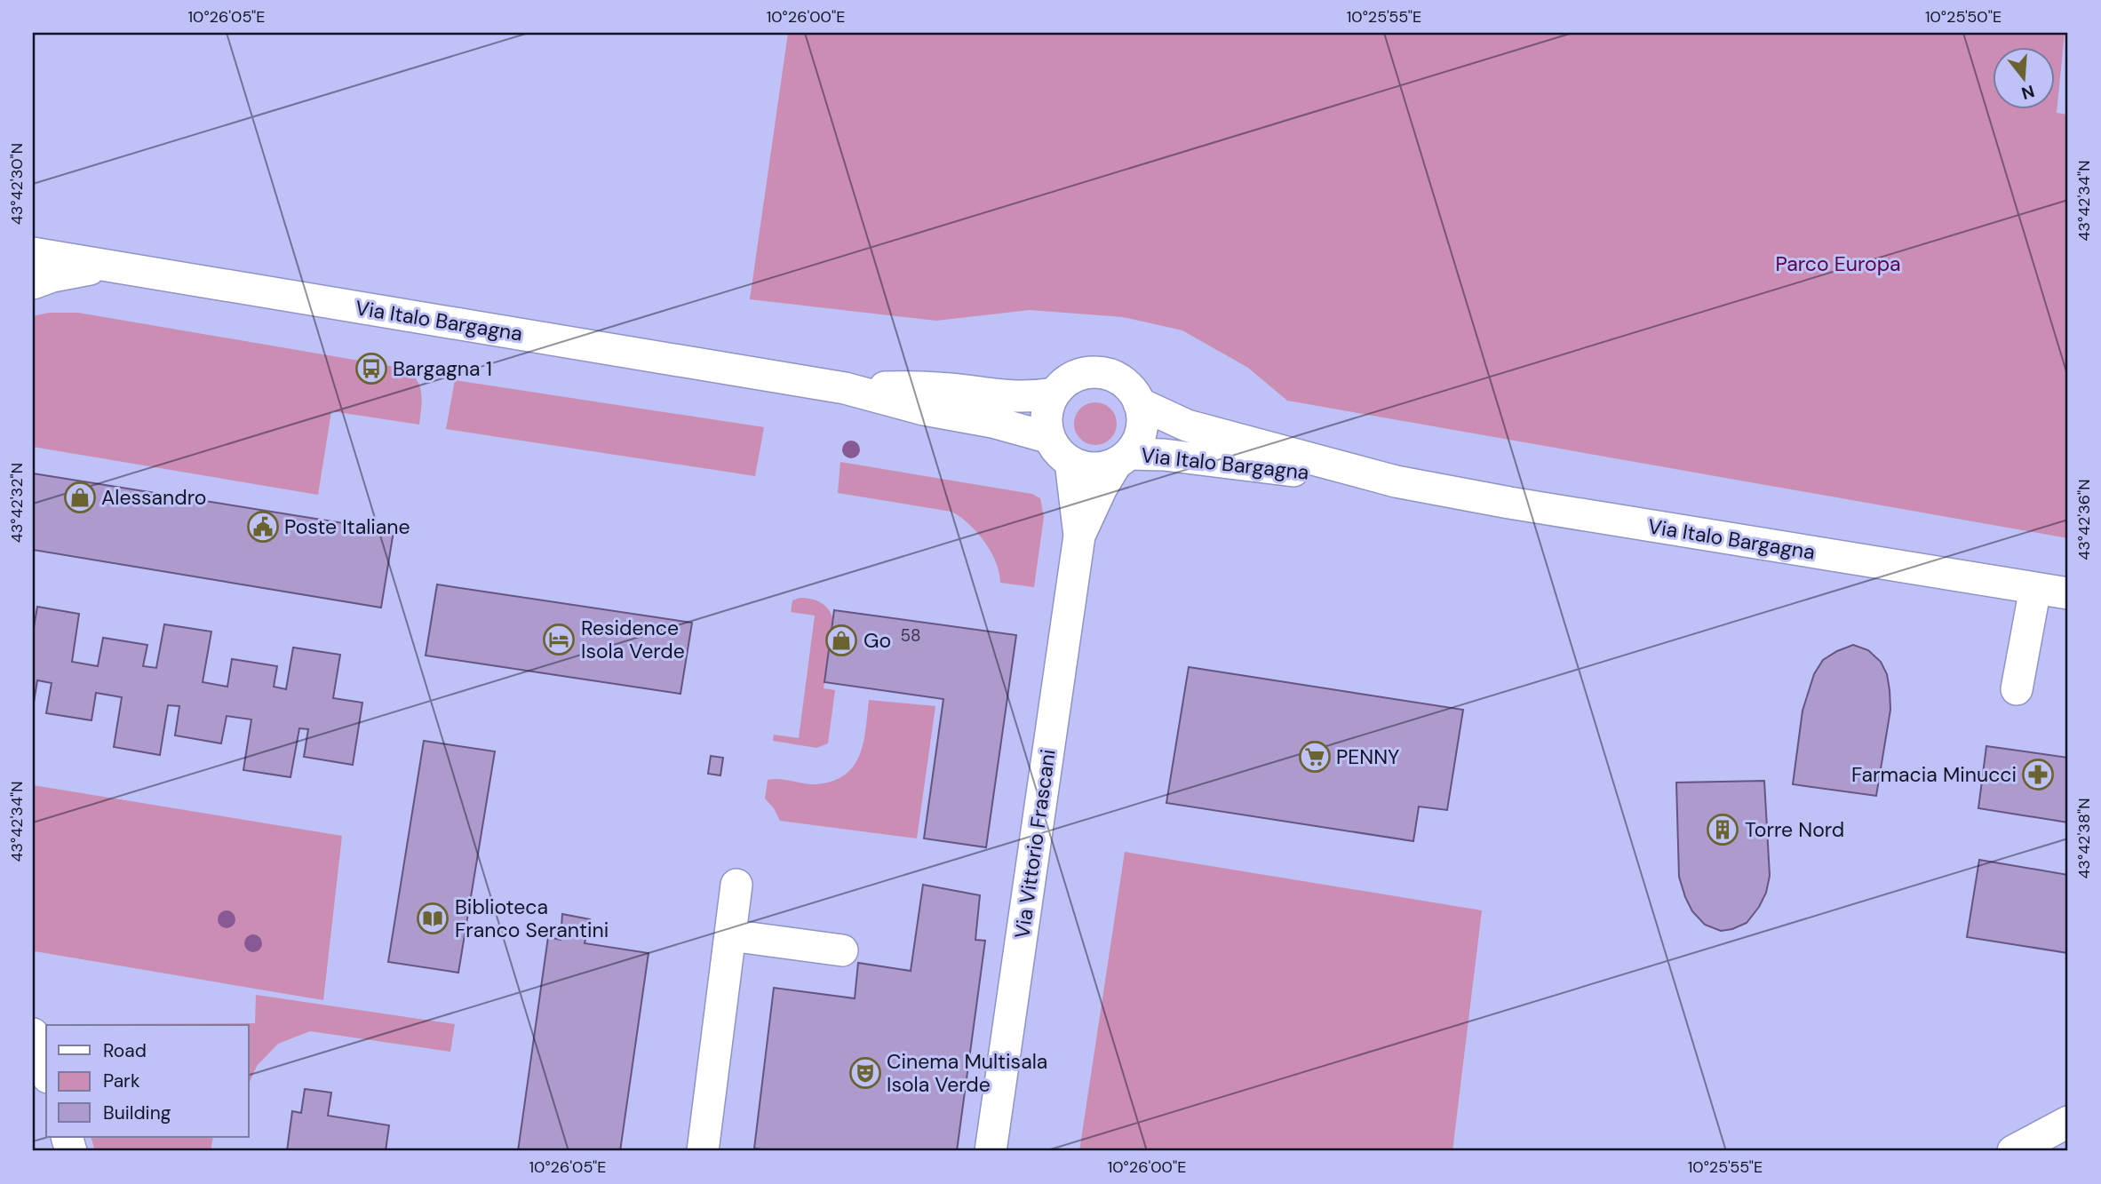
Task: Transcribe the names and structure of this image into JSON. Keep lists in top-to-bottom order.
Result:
{
  "streets": {
    "street": ["Via Italo Bargagna", "Via Vittorio Frascani"]
  },
  "crossings": [
    ["Via Italo Bargagna", "Via Vittorio Frascani"]
  ],
  "parks": ["Parco Europa"],
  "places": {
    "bus stop": ["Bargagna 1"],
    "shop": ["Alessandro", "Go"],
    "public building": ["Poste Italiane"],
    "hotel": ["Residence Isola Verde"],
    "supermarket": ["PENNY"],
    "pharmacy": ["Farmacia Minucci"],
    "building": ["Torre Nord"],
    "library": ["Biblioteca Franco Serantini"],
    "theatre": ["Cinema Multisala Isola Verde"]
  },
  "house_numbers": ["58"],
  "legend": ["Road", "Park", "Building"],
  "north": "bottom",
  "coordinates": [
    "10°26'05\"E",
    "10°26'00\"E",
    "10°25'55\"E",
    "10°25'50\"E",
    "43°42'30\"N",
    "43°42'34\"N",
    "43°42'32\"N",
    "43°42'36\"N",
    "43°42'38\"N"
  ]
}
